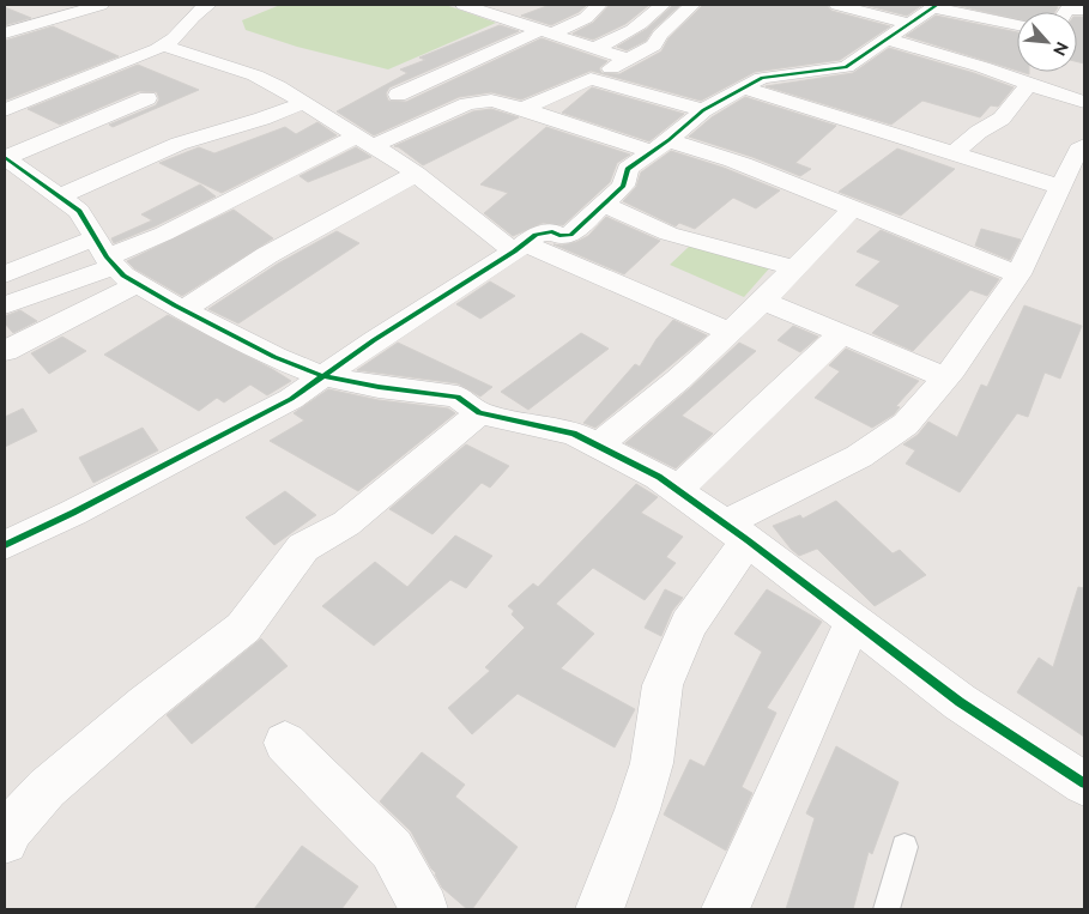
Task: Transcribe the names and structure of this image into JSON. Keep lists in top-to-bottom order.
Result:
{
  "north": "bottom right"
}
